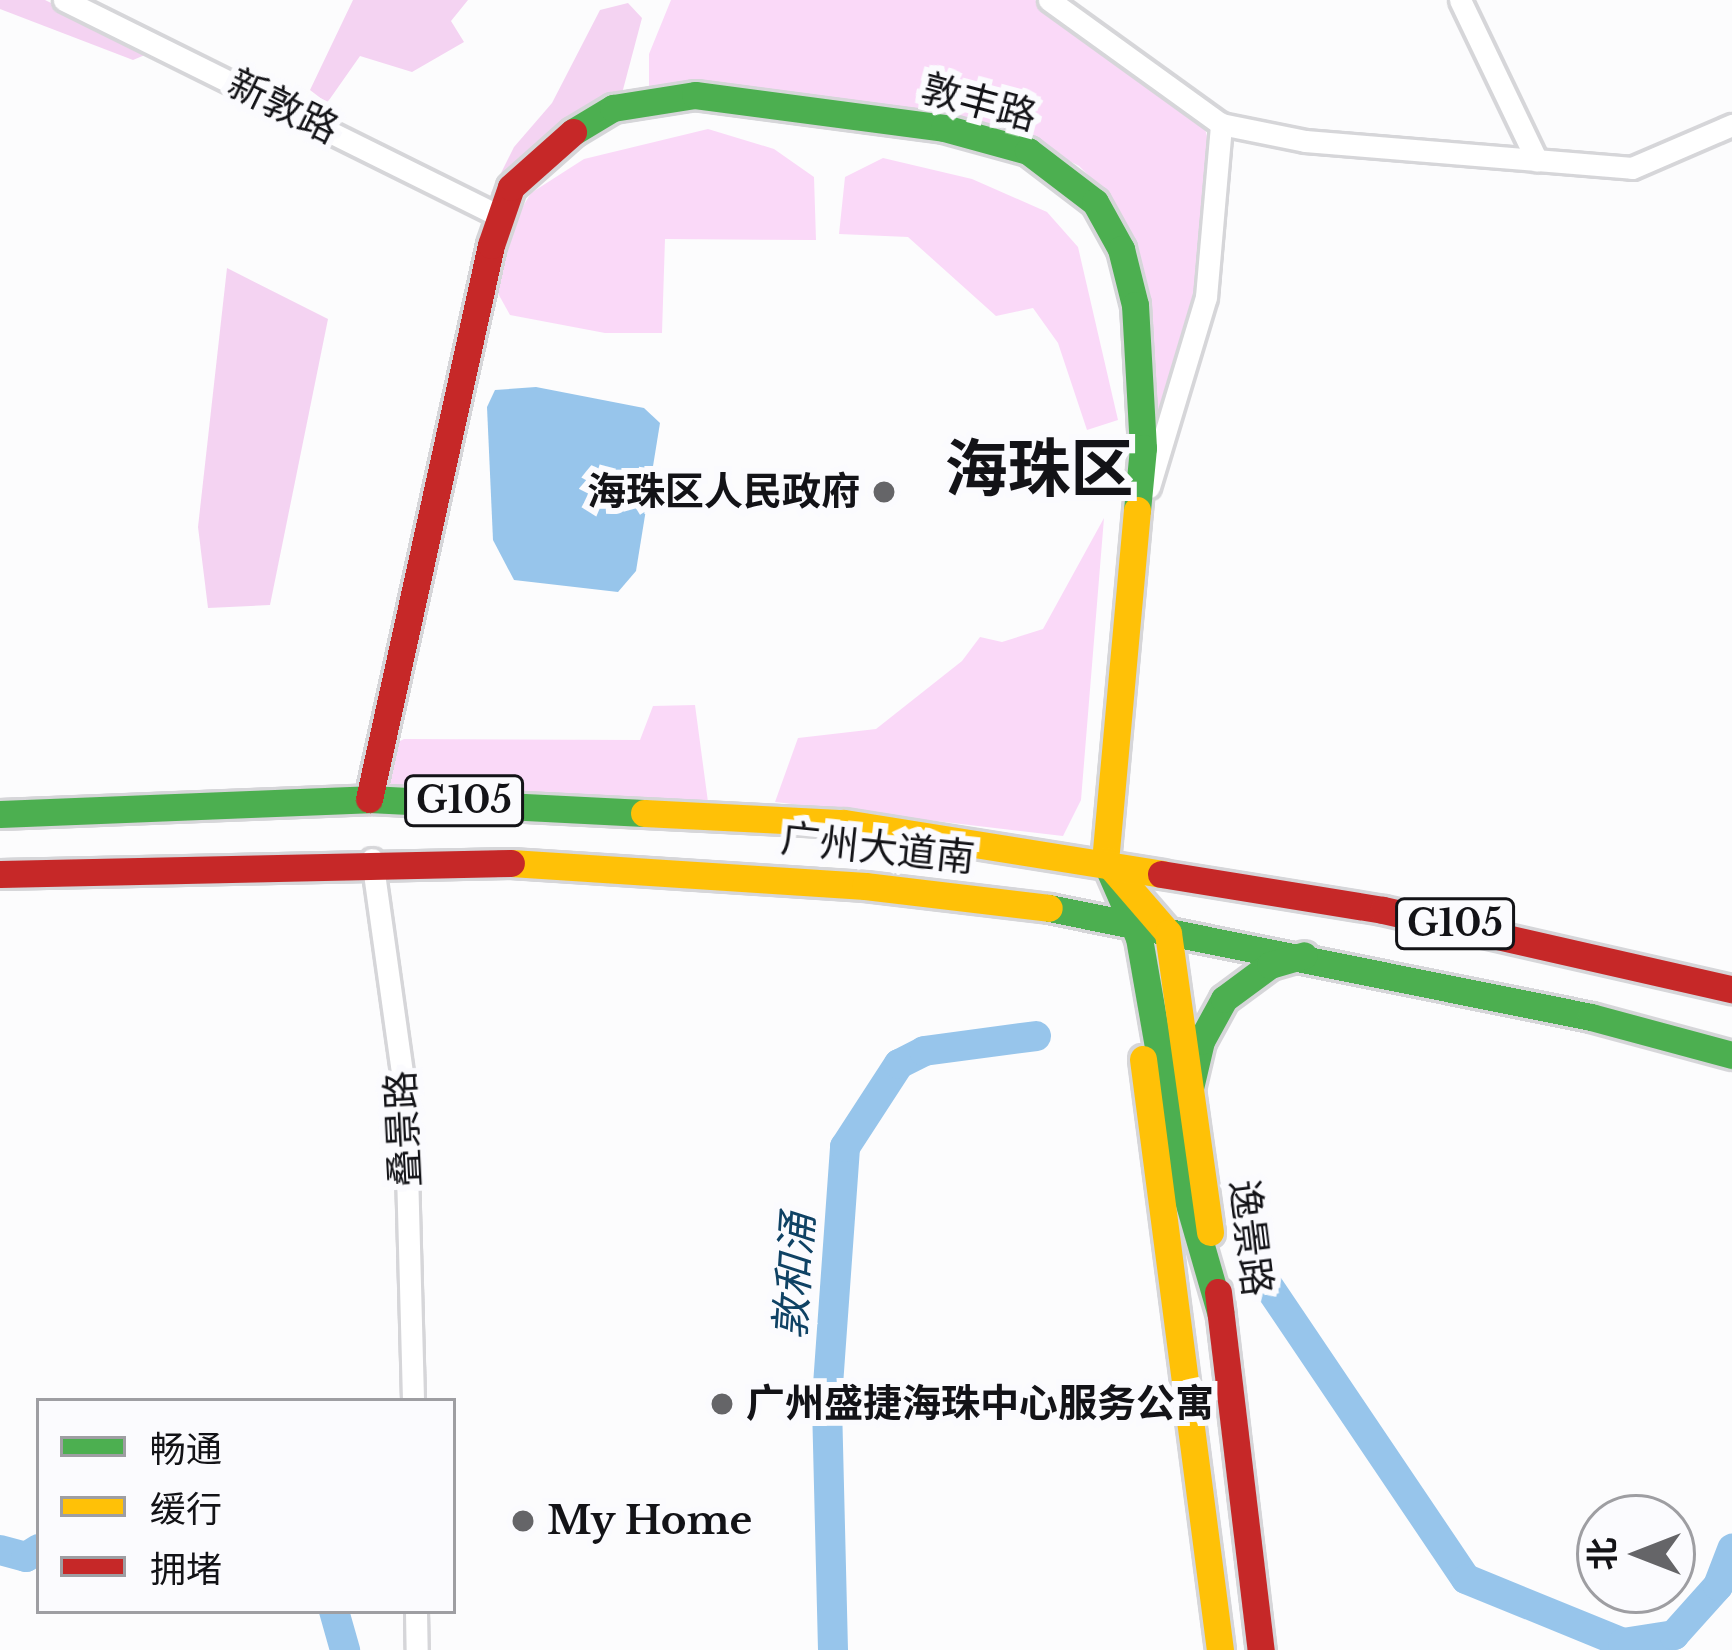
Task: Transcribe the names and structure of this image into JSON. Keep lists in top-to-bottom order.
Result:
{
  "streets": {
    "main road": [
      "敦丰路",
      "G105",
      "广州大道南",
      "逸景路"
    ],
    "street": ["新敦路", "叠景路"]
  },
  "crossings": [
    ["敦丰路", "新敦路"],
    ["敦丰路", "广州大道南"],
    ["敦丰路", "逸景路"],
    ["广州大道南", "叠景路"],
    ["广州大道南", "逸景路"]
  ],
  "districts": ["海珠区"],
  "water": ["敦和涌"],
  "places": ["海珠区人民政府", "广州盛捷海珠中心服务公寓", "My Home"],
  "legend": ["畅通", "缓行", "拥堵"],
  "north": "left"
}
